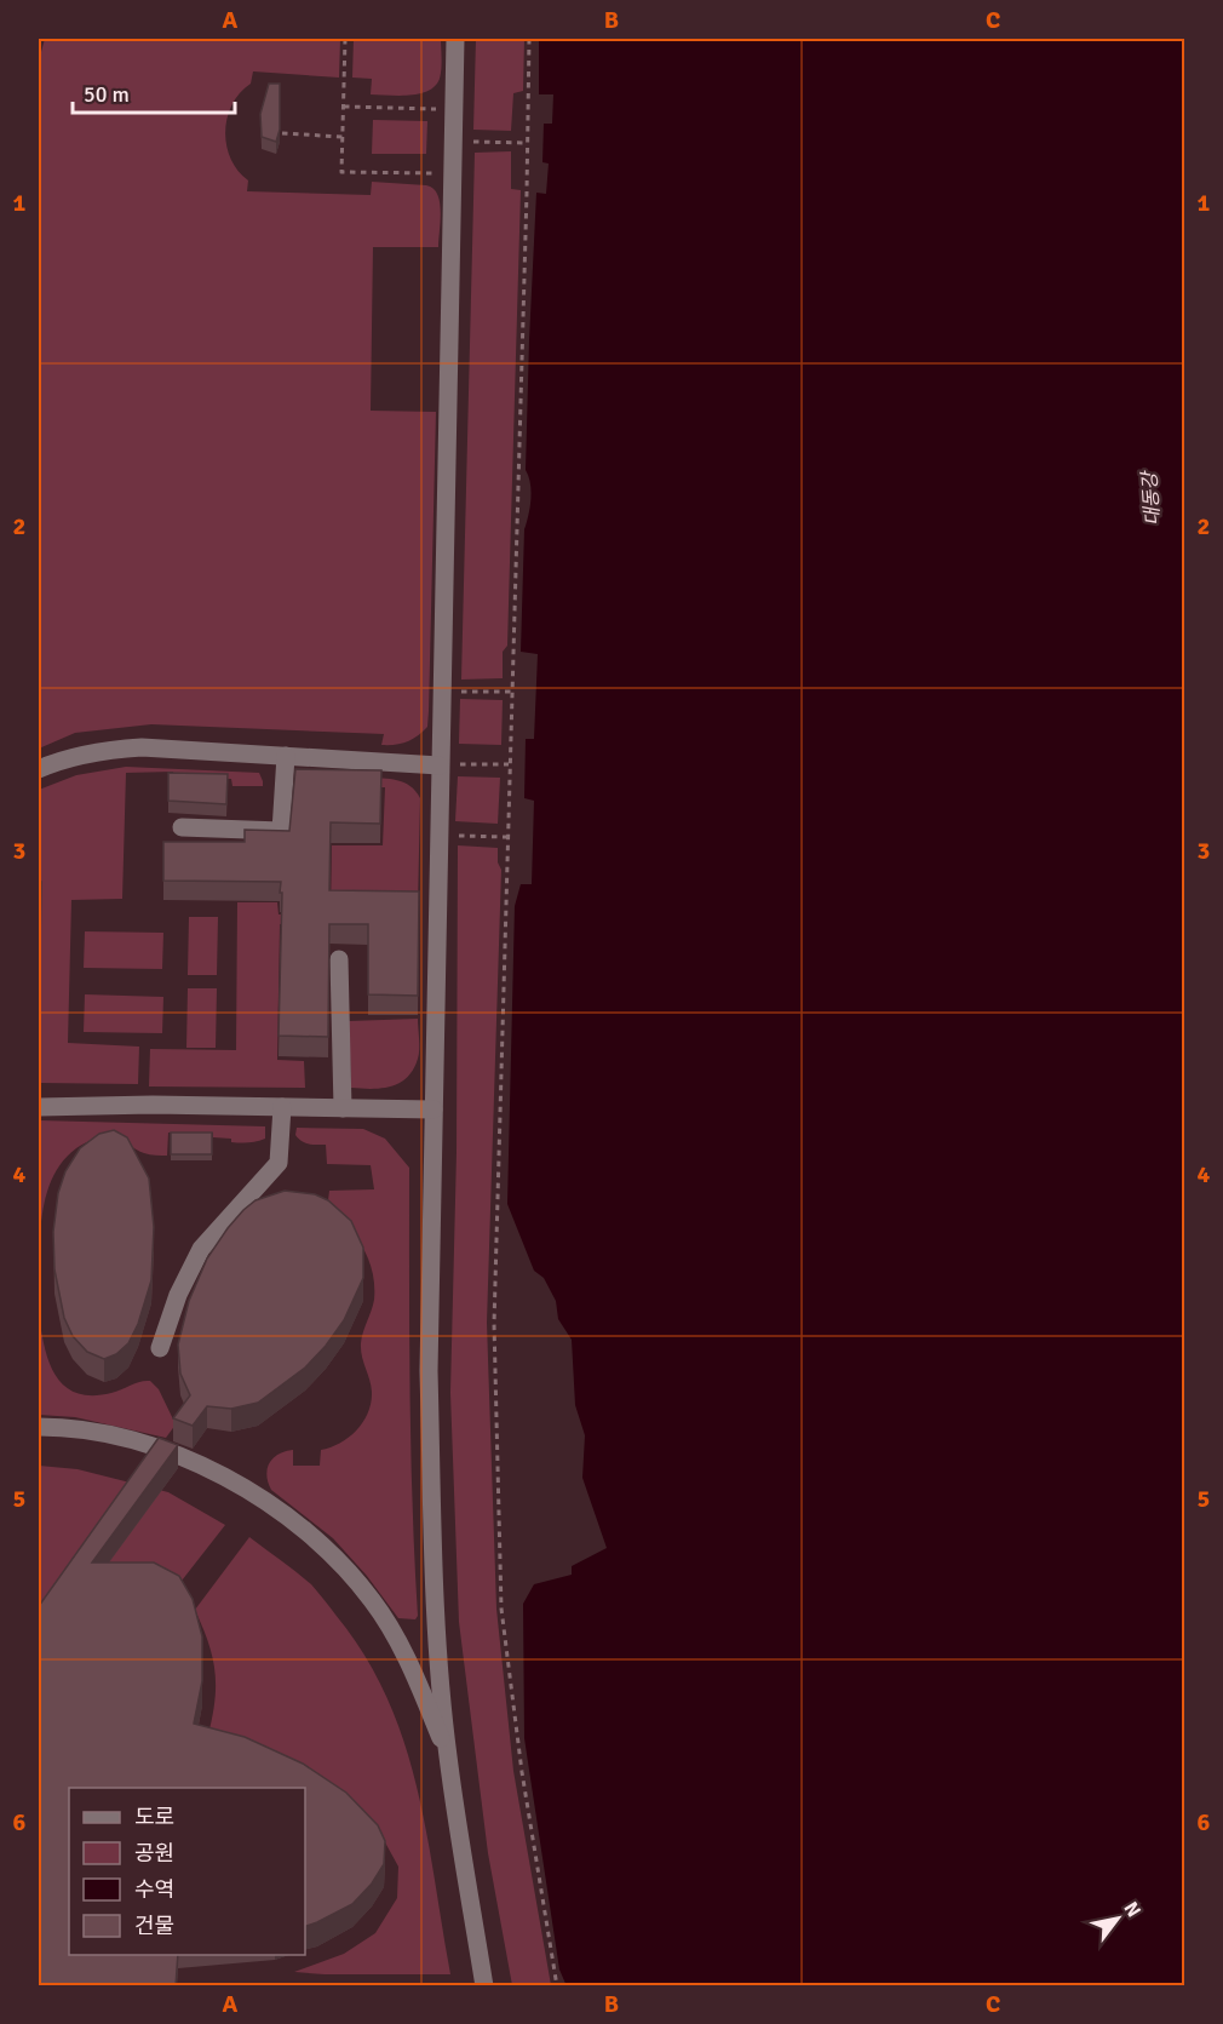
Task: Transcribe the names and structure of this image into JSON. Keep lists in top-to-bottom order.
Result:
{
  "water": ["대동강"],
  "legend": [
    "도로",
    "공원",
    "수역",
    "건물"
  ],
  "scale_bar": "50 m",
  "north": "top right",
  "grid": {
    "columns": ["A", "B", "C"],
    "rows": [
      "1",
      "2",
      "3",
      "4",
      "5",
      "6"
    ]
  }
}
